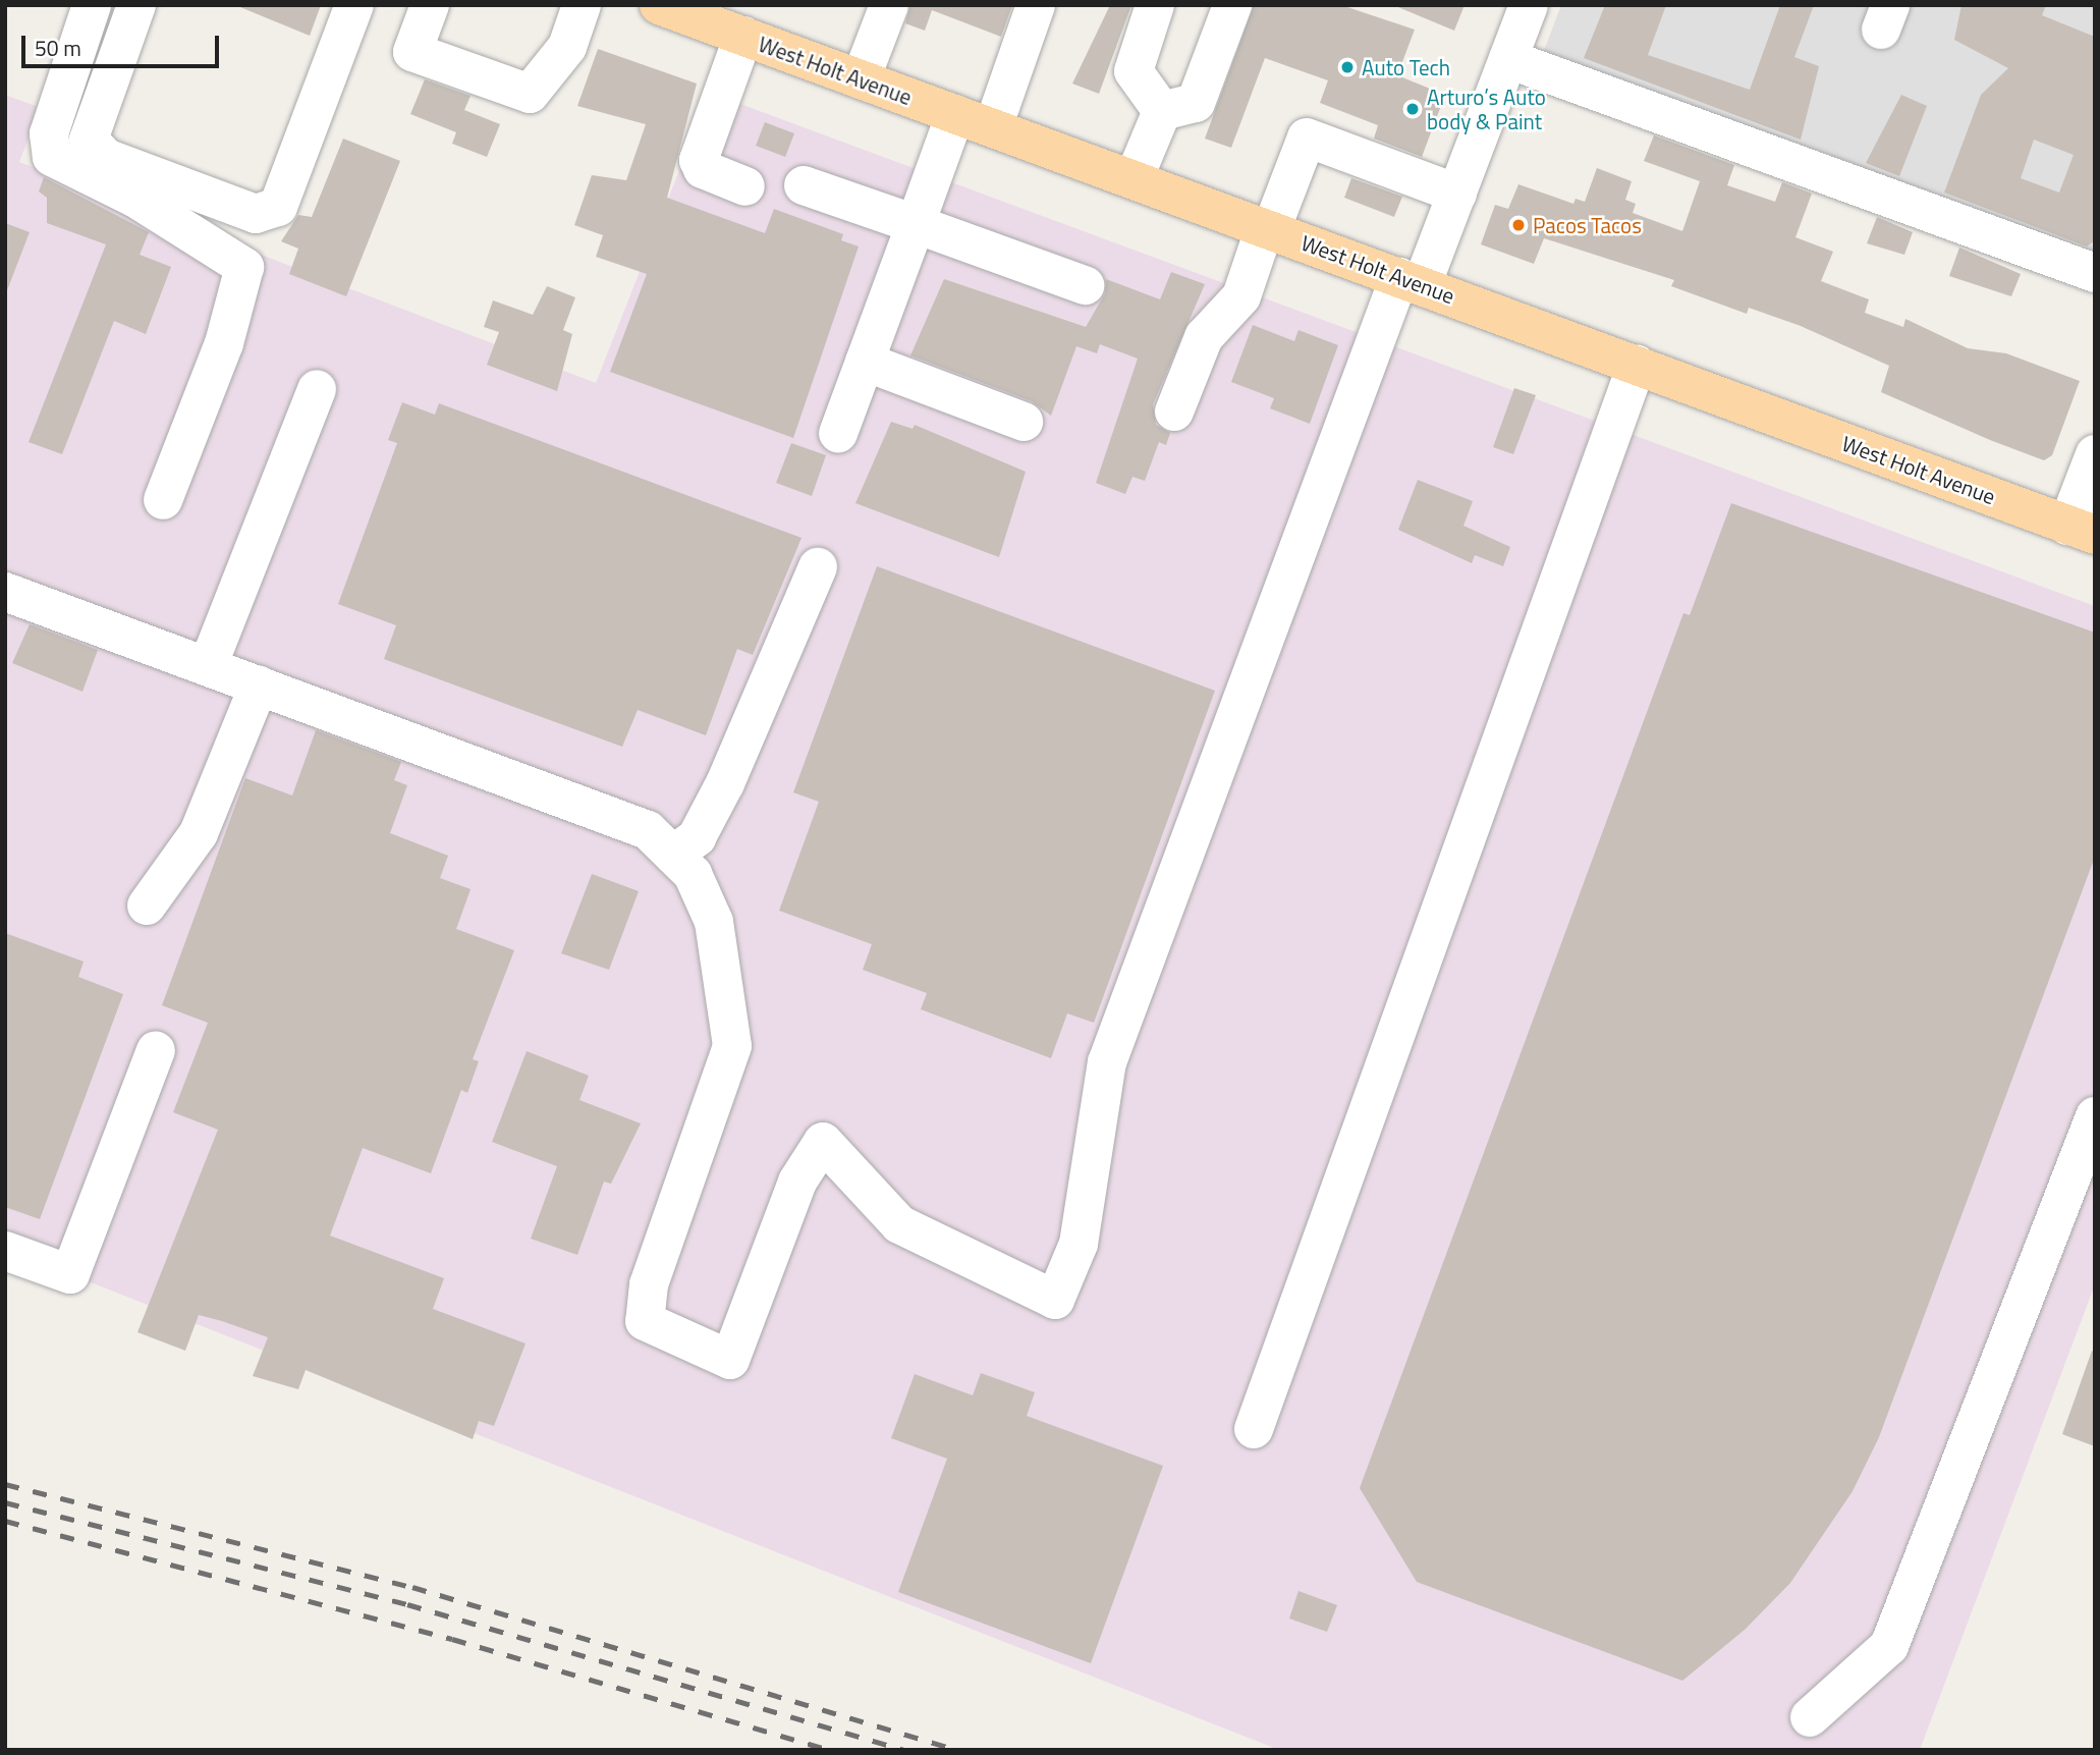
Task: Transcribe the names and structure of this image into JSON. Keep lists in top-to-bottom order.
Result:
{
  "streets": {
    "main road": ["West Holt Avenue"]
  },
  "places": ["Auto Tech", "Arturo’s Auto body & Paint", "Pacos Tacos"],
  "scale_bar": "50 m"
}
